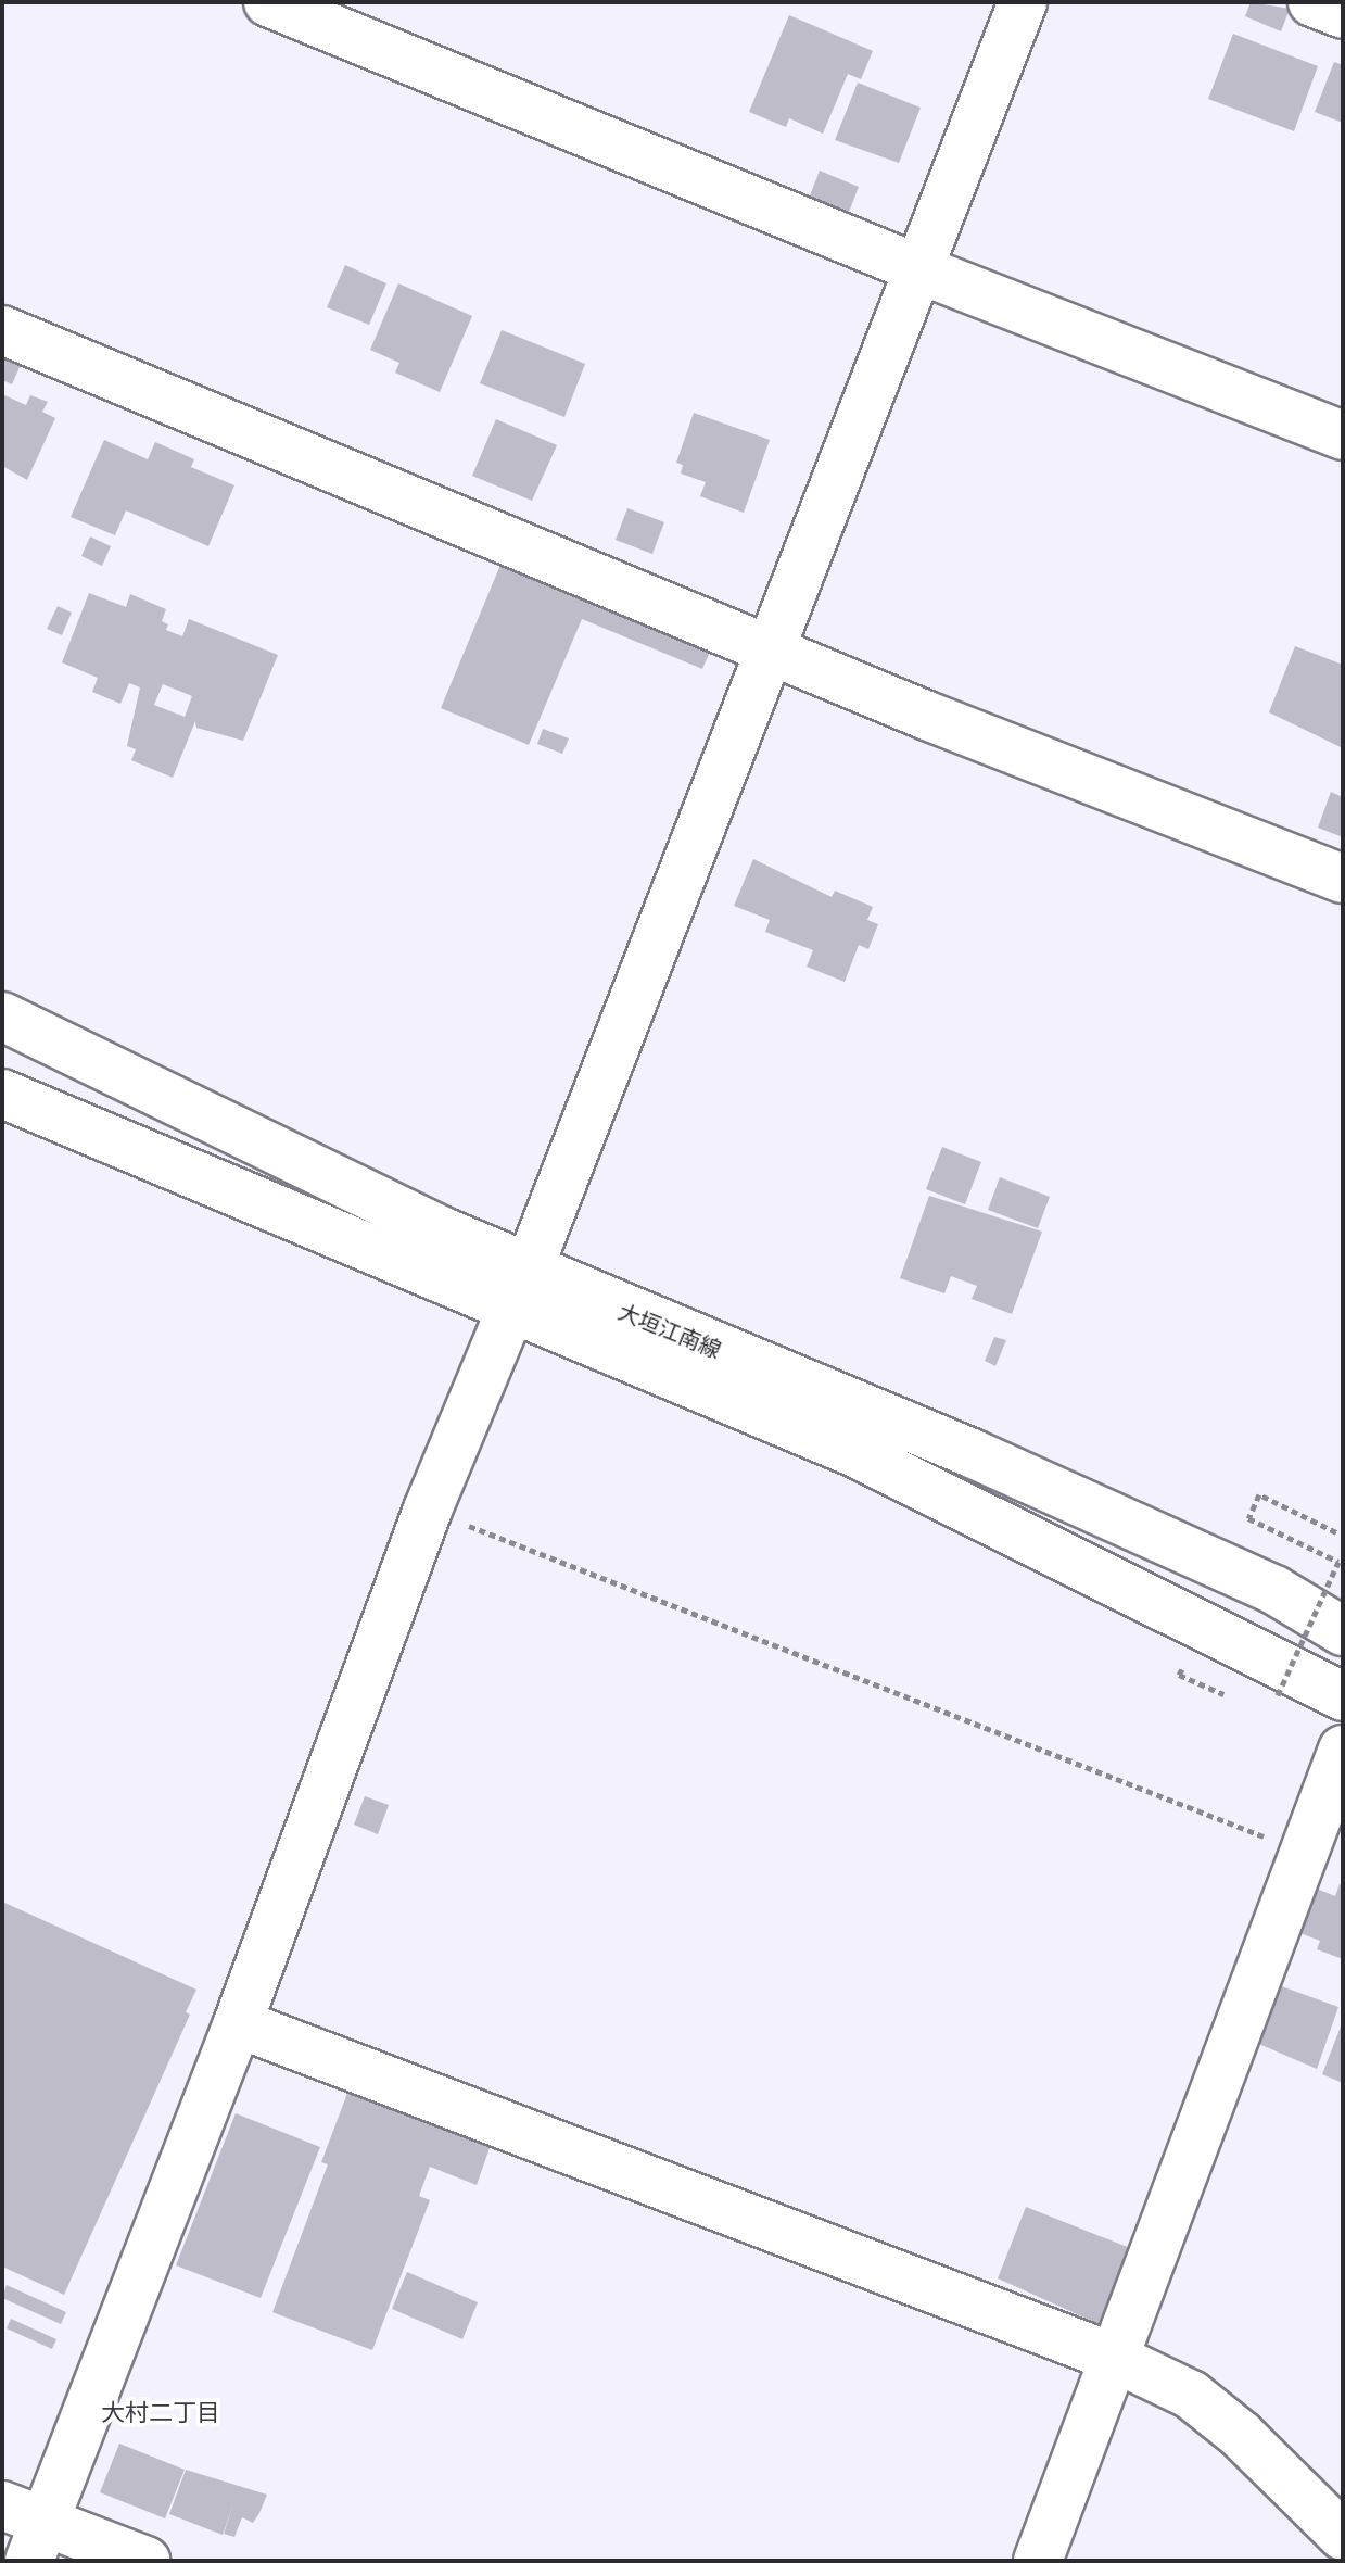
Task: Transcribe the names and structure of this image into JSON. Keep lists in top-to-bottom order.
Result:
{
  "streets": {
    "street": ["大垣江南線"]
  },
  "districts": ["大村二丁目"]
}
